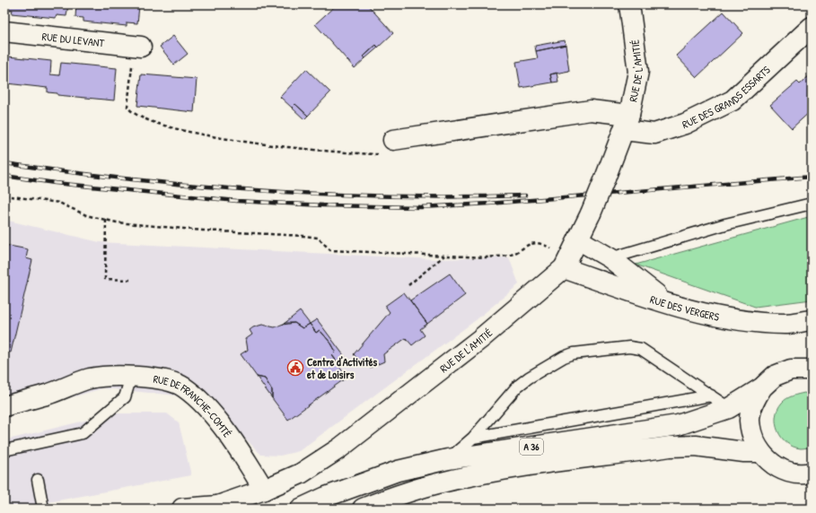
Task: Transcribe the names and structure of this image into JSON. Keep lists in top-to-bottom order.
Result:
{
  "streets": {
    "street": [
      "RUE DU LEVANT",
      "RUE DE L'AMITIÉ",
      "RUE DES GRANDS ESSARTS",
      "RUE DES VERGERS",
      "RUE DE FRANCHE-COMTÉ",
      "A 36"
    ]
  },
  "crossings": [
    ["RUE DE L'AMITIÉ", "RUE DES GRANDS ESSARTS"],
    ["RUE DE L'AMITIÉ", "RUE DES VERGERS"],
    ["RUE DE L'AMITIÉ", "RUE DE FRANCHE-COMTÉ"]
  ],
  "places": {
    "public building": ["Centre d'Activités et de Loisirs"]
  }
}
